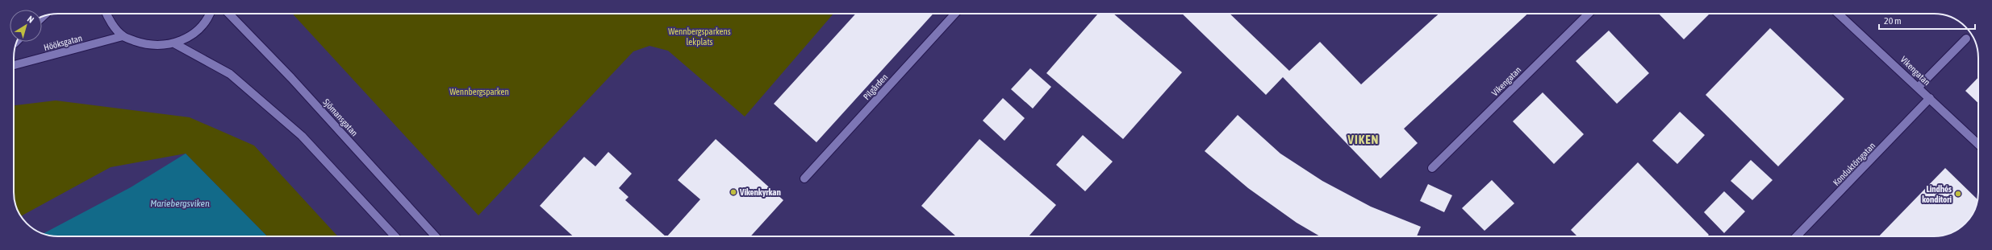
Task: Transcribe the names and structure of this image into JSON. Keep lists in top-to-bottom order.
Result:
{
  "streets": {
    "street": [
      "Hööksgatan",
      "Vikengatan",
      "Pilgården",
      "Sjömansgatan",
      "Konduktörsgatan"
    ]
  },
  "crossings": [
    ["Vikengatan", "Konduktörsgatan"]
  ],
  "districts": ["VIKEN"],
  "water": ["Mariebergsviken"],
  "parks": ["Wennbergsparkens lekplats", "Wennbergsparken"],
  "places": ["Vikenkyrkan", "Lindhés konditori"],
  "scale_bar": "20 m",
  "north": "top right"
}
